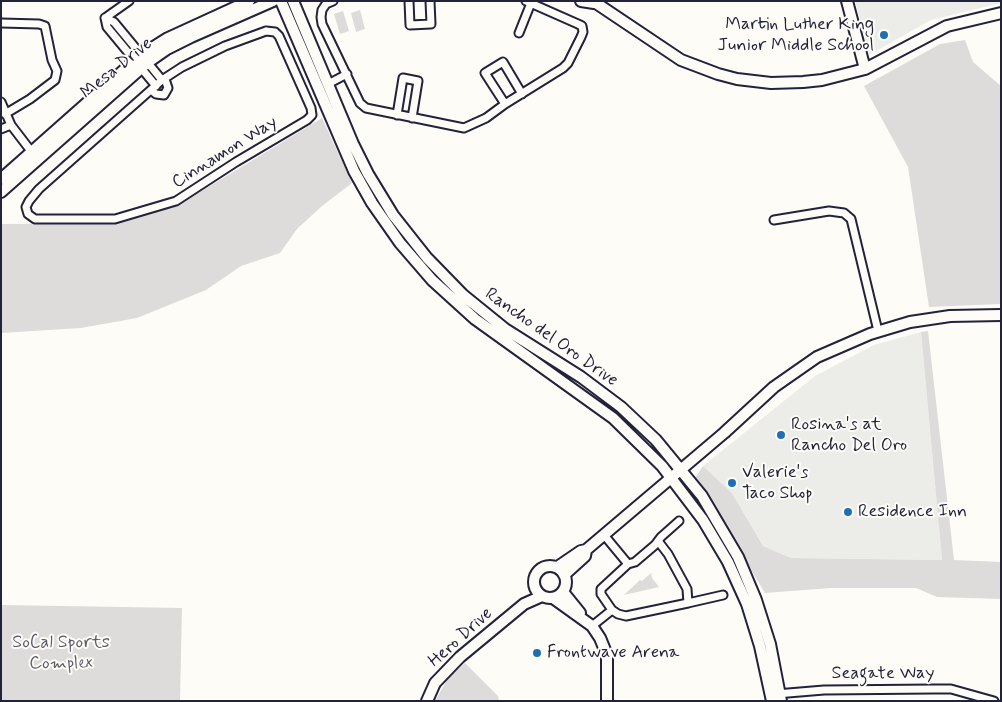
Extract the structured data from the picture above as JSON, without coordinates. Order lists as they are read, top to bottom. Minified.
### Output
{"streets":{"main road":["Mesa Drive","Rancho del Oro Drive","Hero Drive"],"street":["Cinnamon Way","Seagate Way"]},"crossings":[["Rancho del Oro Drive","Seagate Way"]],"parks":["SoCal Sports Complex"],"places":["Martin Luther King Junior Middle School","Rosina's at Rancho Del Oro","Valerie's Taco Shop","Residence Inn","Frontwave Arena"]}
